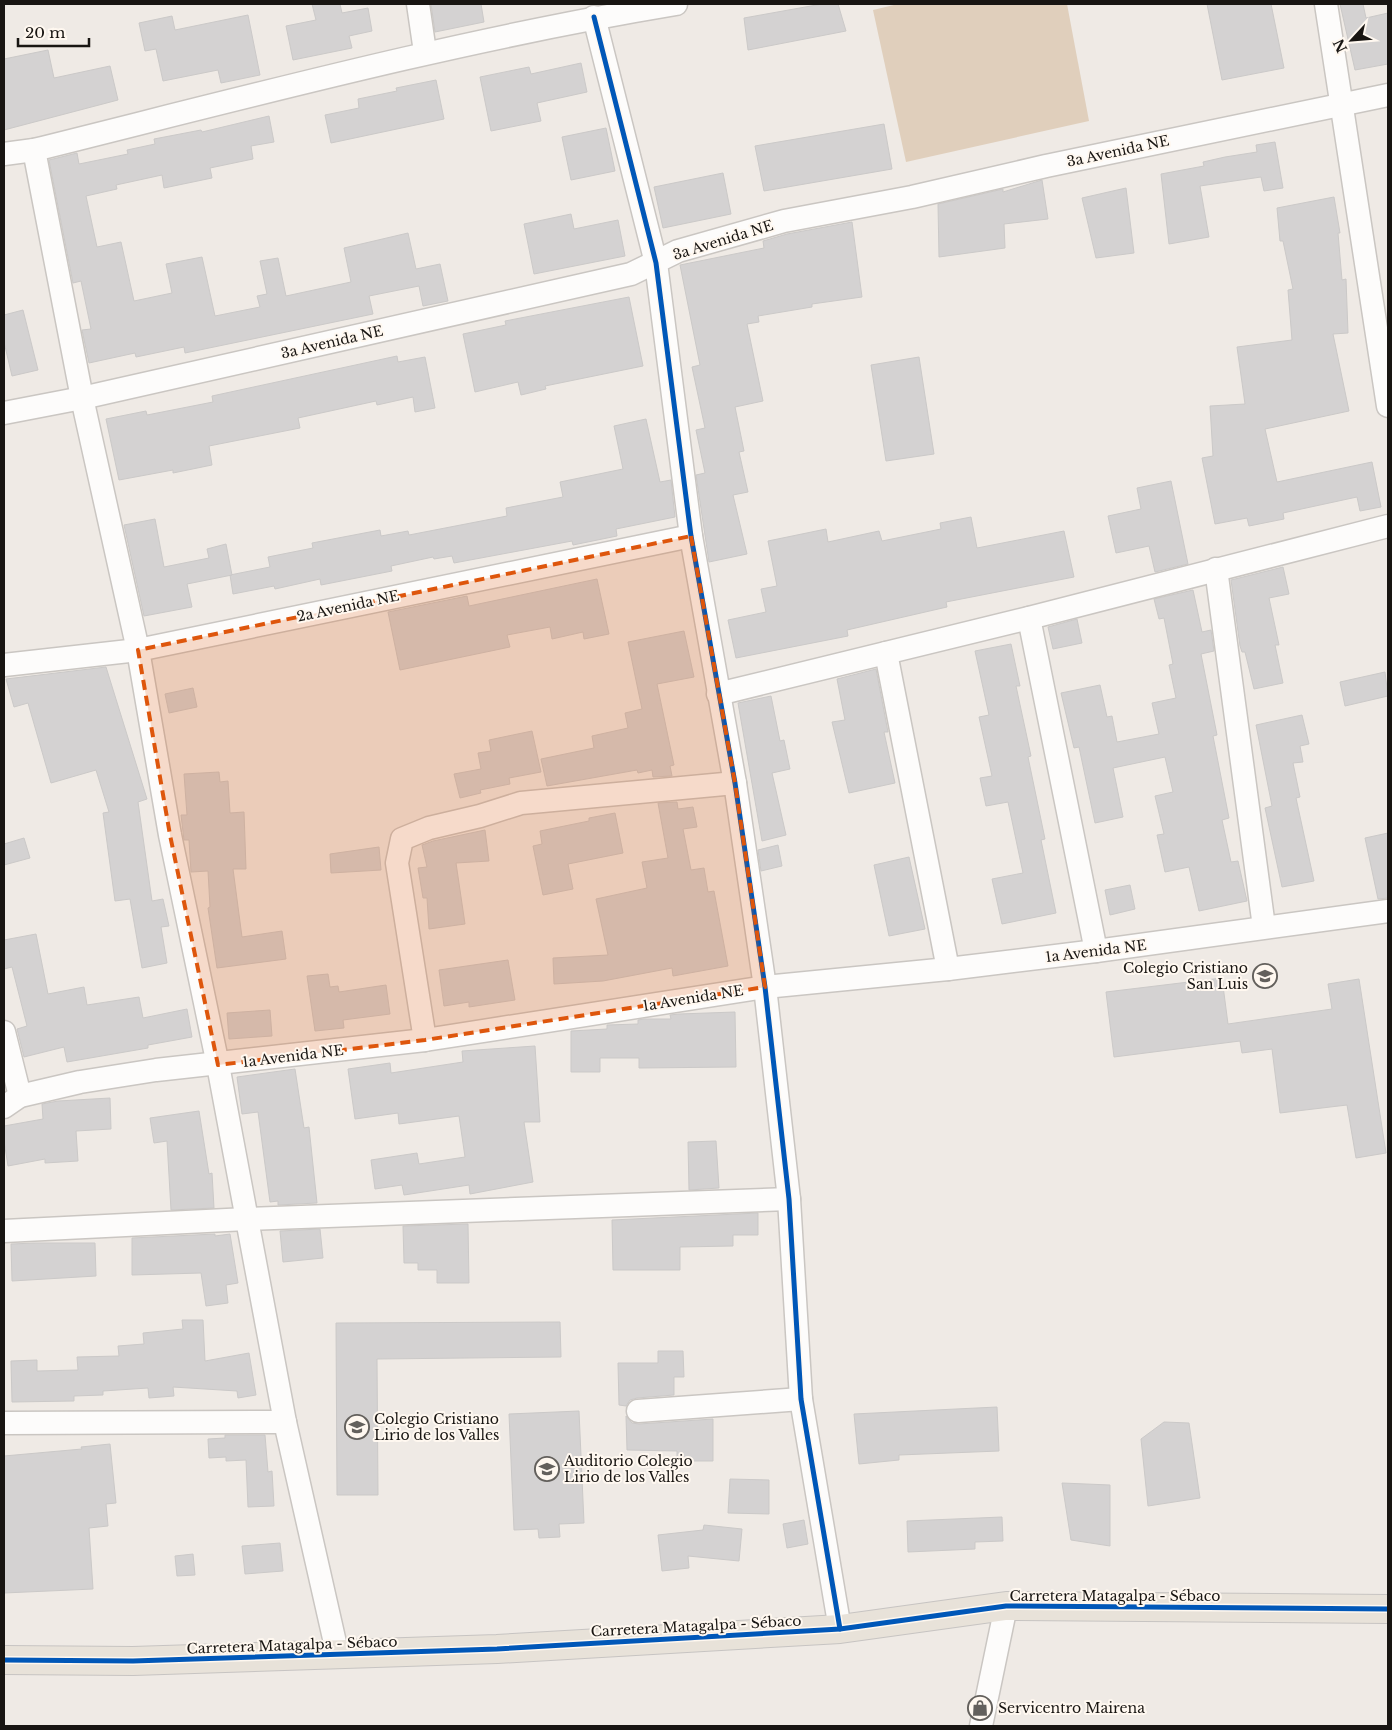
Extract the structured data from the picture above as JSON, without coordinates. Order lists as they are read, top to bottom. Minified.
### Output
{"streets":{"main road":["Carretera Matagalpa - Sébaco"],"street":["3a Avenida NE","2a Avenida NE","1a Avenida NE"]},"places":{"school or university":["Colegio Cristiano San Luis","Colegio Cristiano Lirio de los Valles","Auditorio Colegio Lirio de los Valles"],"shop":["Servicentro Mairena"]},"scale_bar":"20 m","north":"bottom left"}
